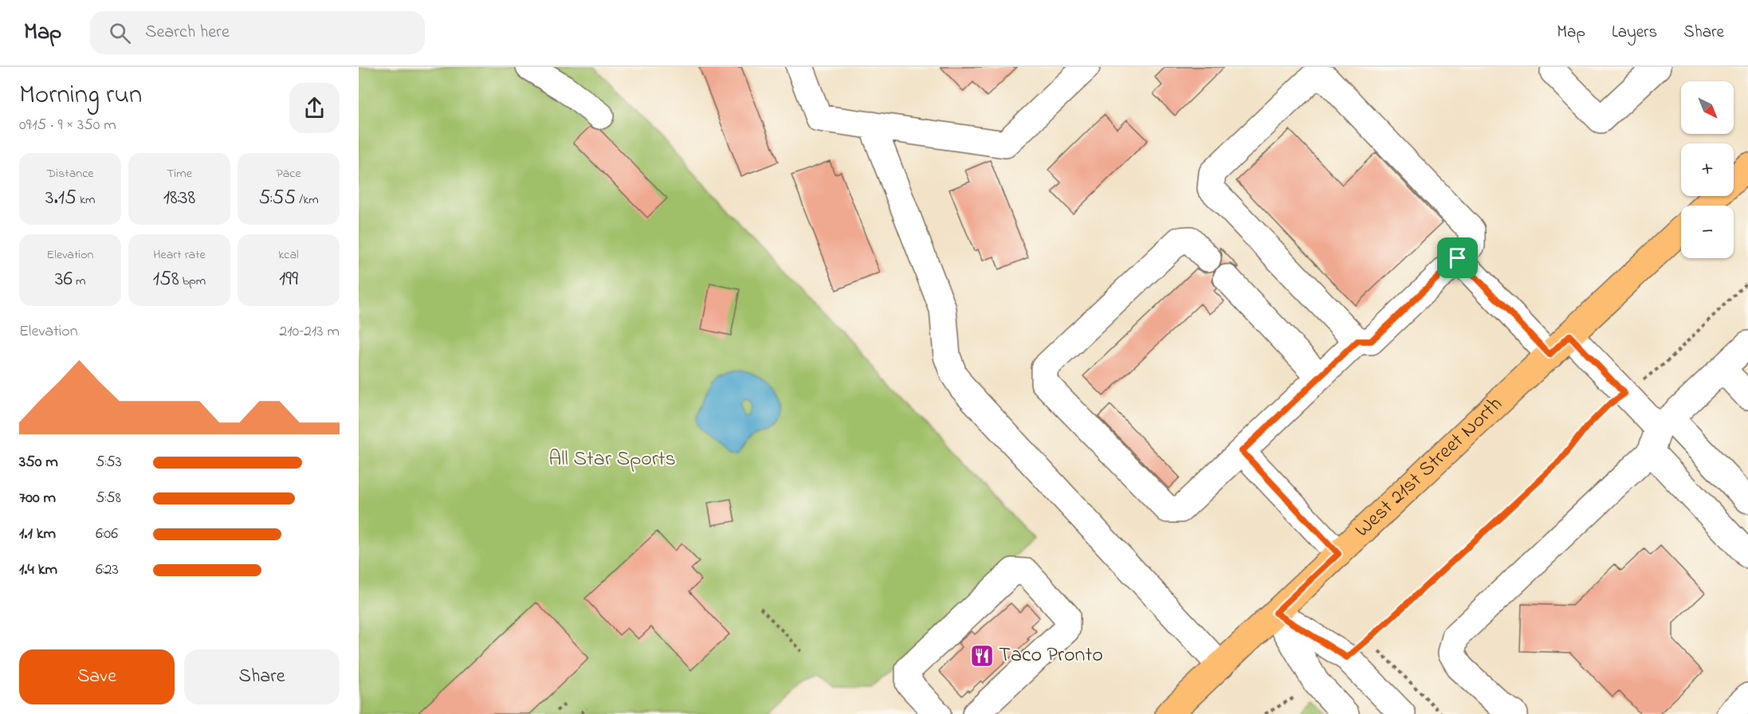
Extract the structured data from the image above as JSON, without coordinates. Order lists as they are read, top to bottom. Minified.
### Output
{"streets":{"main road":["West 21st Street North"]},"parks":["All Star Sports"],"places":{"restaurant":["Taco Pronto"]},"north":"bottom right","page":{"header":"Map","search":"Search here","nav":["Map","Layers","Share"],"heading":["Morning run","09:15 · 9 × 350 m"],"map_buttons":["+","−"],"stats":[["Distance","3.15 km"],["Time","18:38"],["Pace","5:55 /km"],["Elevation","36 m"],["Heart rate","158 bpm"],["kcal","199"]],"chart":["Elevation","210–213 m"],"list":[{"name":"350 m","note":"5:53"},{"name":"700 m","note":"5:58"},{"name":"1.1 km","note":"6:06"},{"name":"1.4 km","note":"6:23"}],"buttons":["Save","Share"]}}
